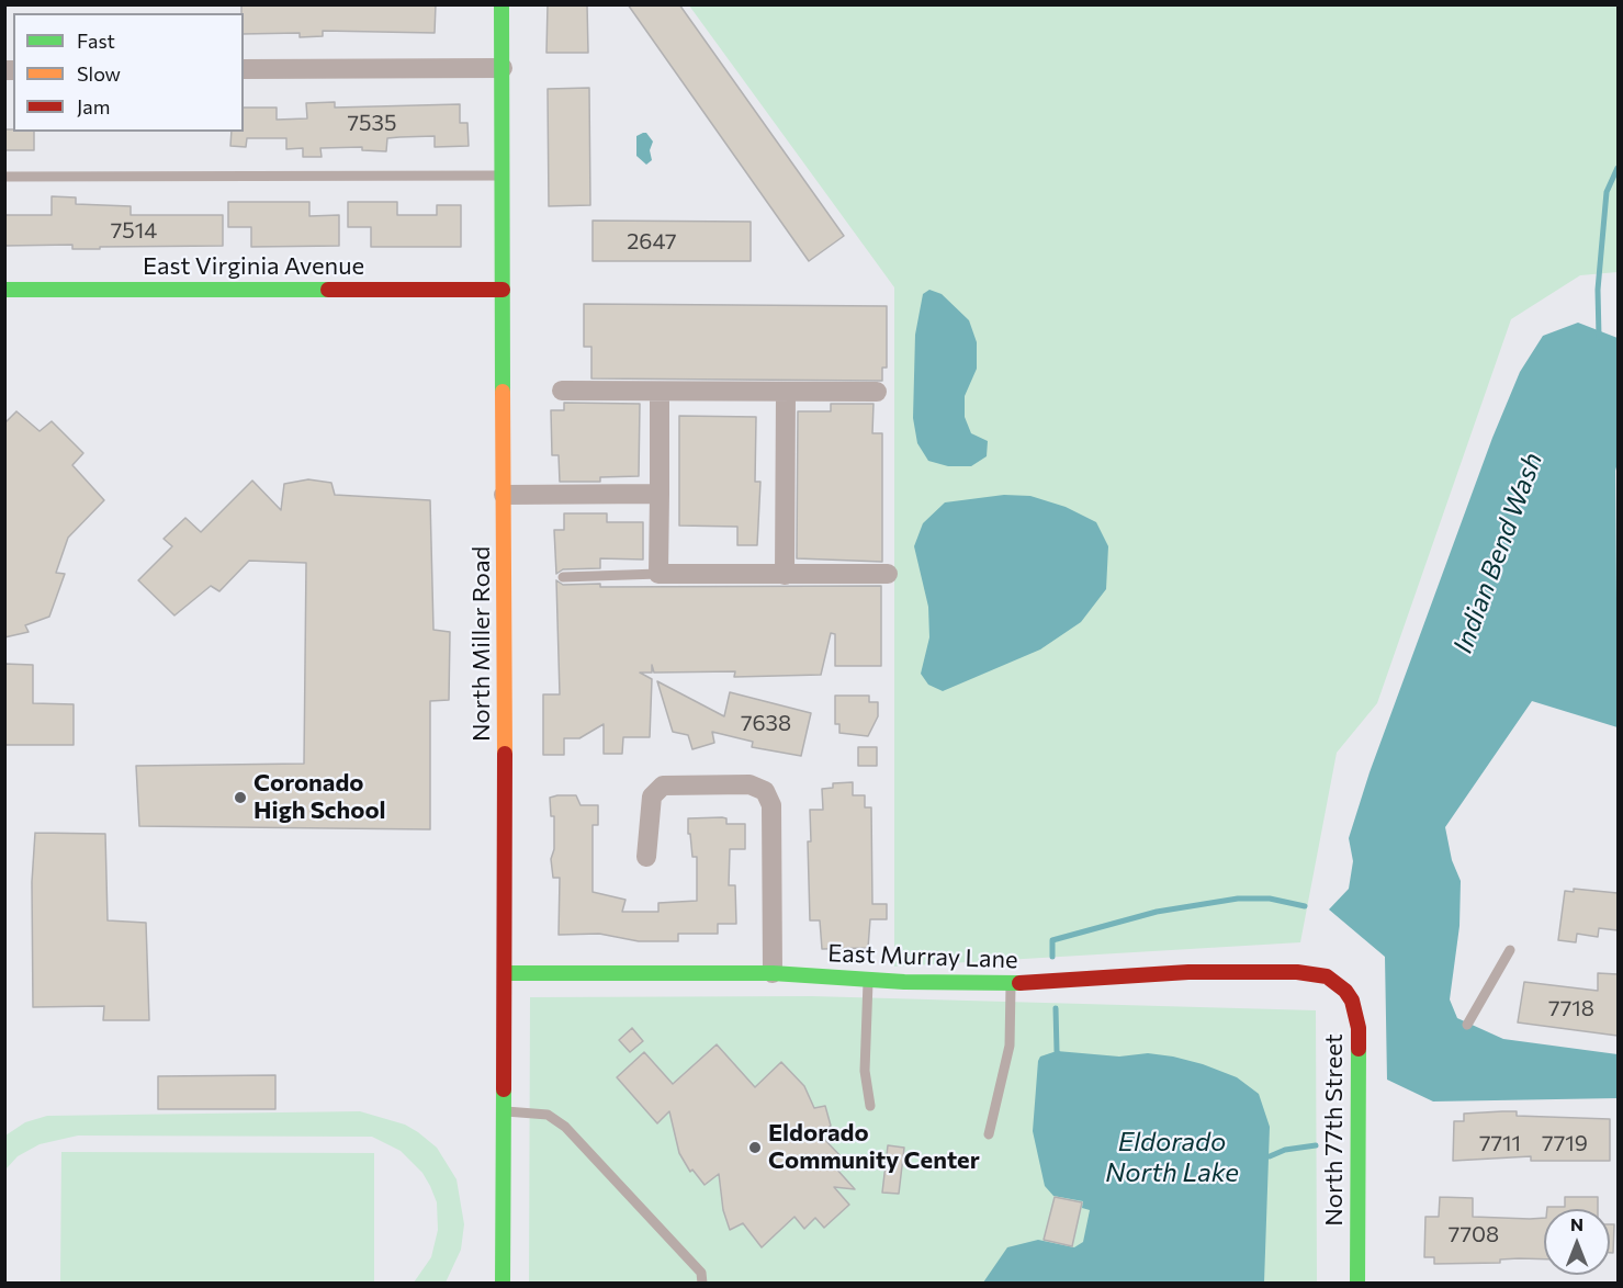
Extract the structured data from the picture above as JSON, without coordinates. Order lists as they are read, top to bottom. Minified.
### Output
{"streets":{"street":["East Virginia Avenue","North Miller Road","East Murray Lane","North 77th Street"]},"crossings":[["East Virginia Avenue","North Miller Road"],["North Miller Road","East Murray Lane"],["East Murray Lane","North 77th Street"]],"water":["Indian Bend Wash","Eldorado North Lake"],"places":["Coronado High School","Eldorado Community Center"],"house_numbers":["7535","7514","2647","7638","7718","7711","7719","7708"],"legend":["Fast","Slow","Jam"],"north":"top"}
